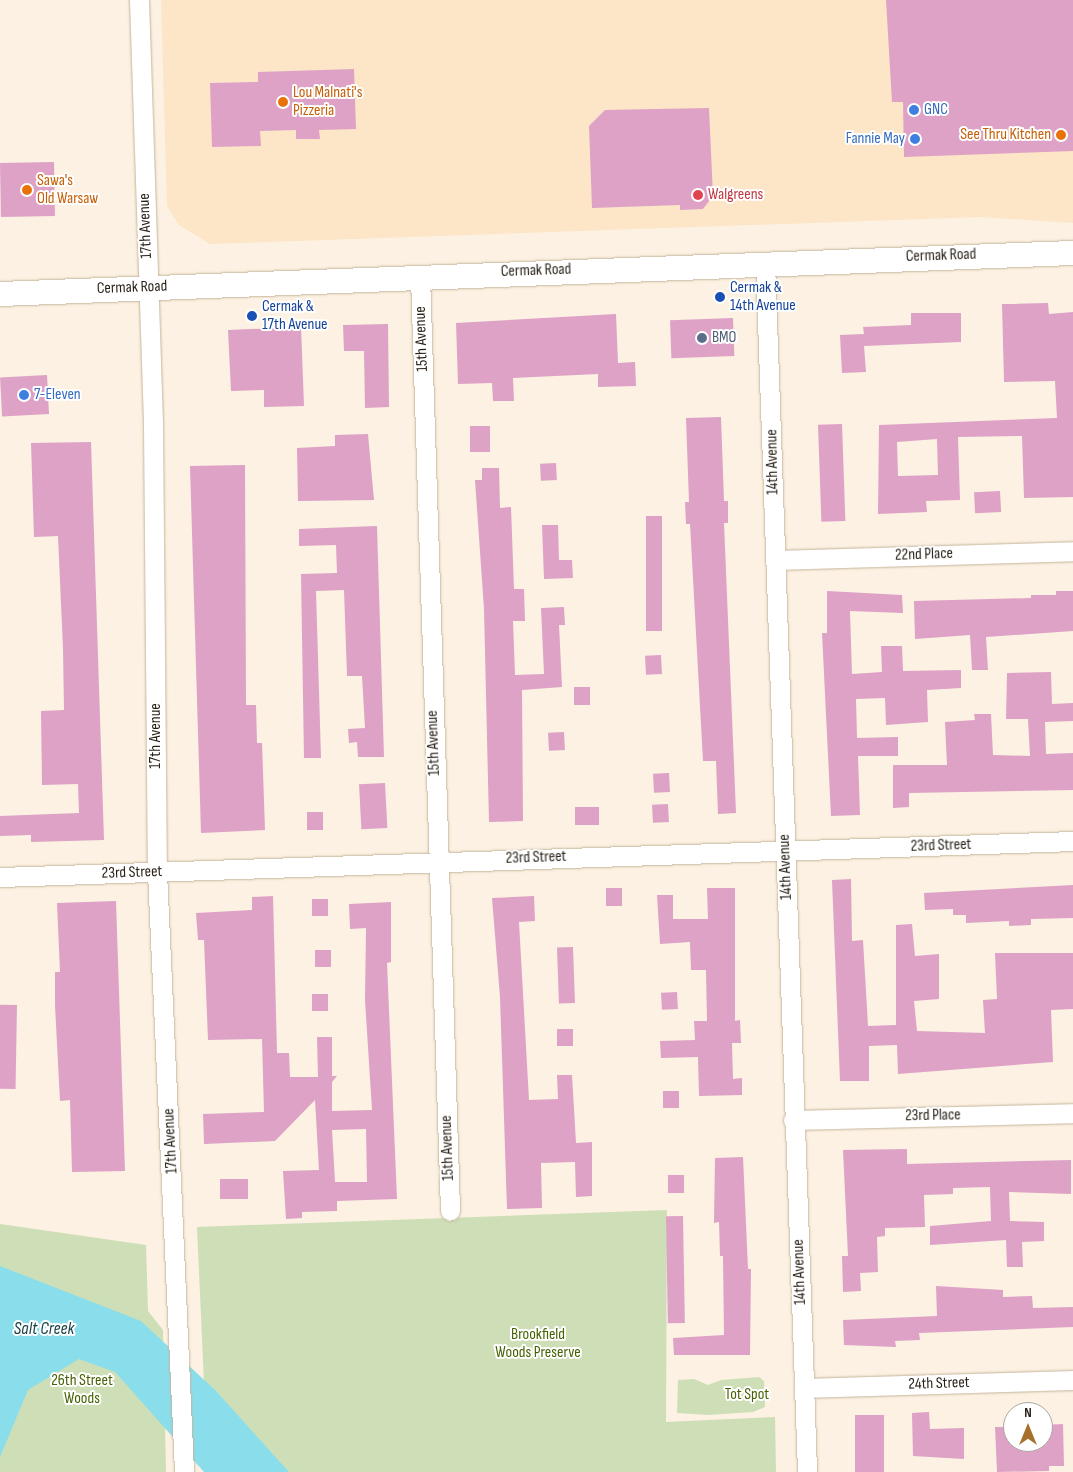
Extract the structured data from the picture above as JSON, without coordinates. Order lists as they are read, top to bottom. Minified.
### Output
{"streets":{"main road":["Cermak Road"],"street":["17th Avenue","15th Avenue","14th Avenue","22nd Place","23rd Street","23rd Place","24th Street"]},"crossings":[["17th Avenue","Cermak Road"],["17th Avenue","23rd Street"],["Cermak Road","15th Avenue"],["Cermak Road","14th Avenue"],["15th Avenue","23rd Street"],["14th Avenue","22nd Place"],["14th Avenue","23rd Street"],["14th Avenue","23rd Place"],["14th Avenue","24th Street"]],"water":["Salt Creek"],"parks":["Brookfield Woods Preserve","26th Street Woods","Tot Spot"],"places":["Lou Malnati's Pizzeria","GNC","See Thru Kitchen","Fannie May","Sawa's Old Warsaw","Walgreens","Cermak & 14th Avenue","Cermak & 17th Avenue","BMO","7-Eleven"],"north":"top"}
